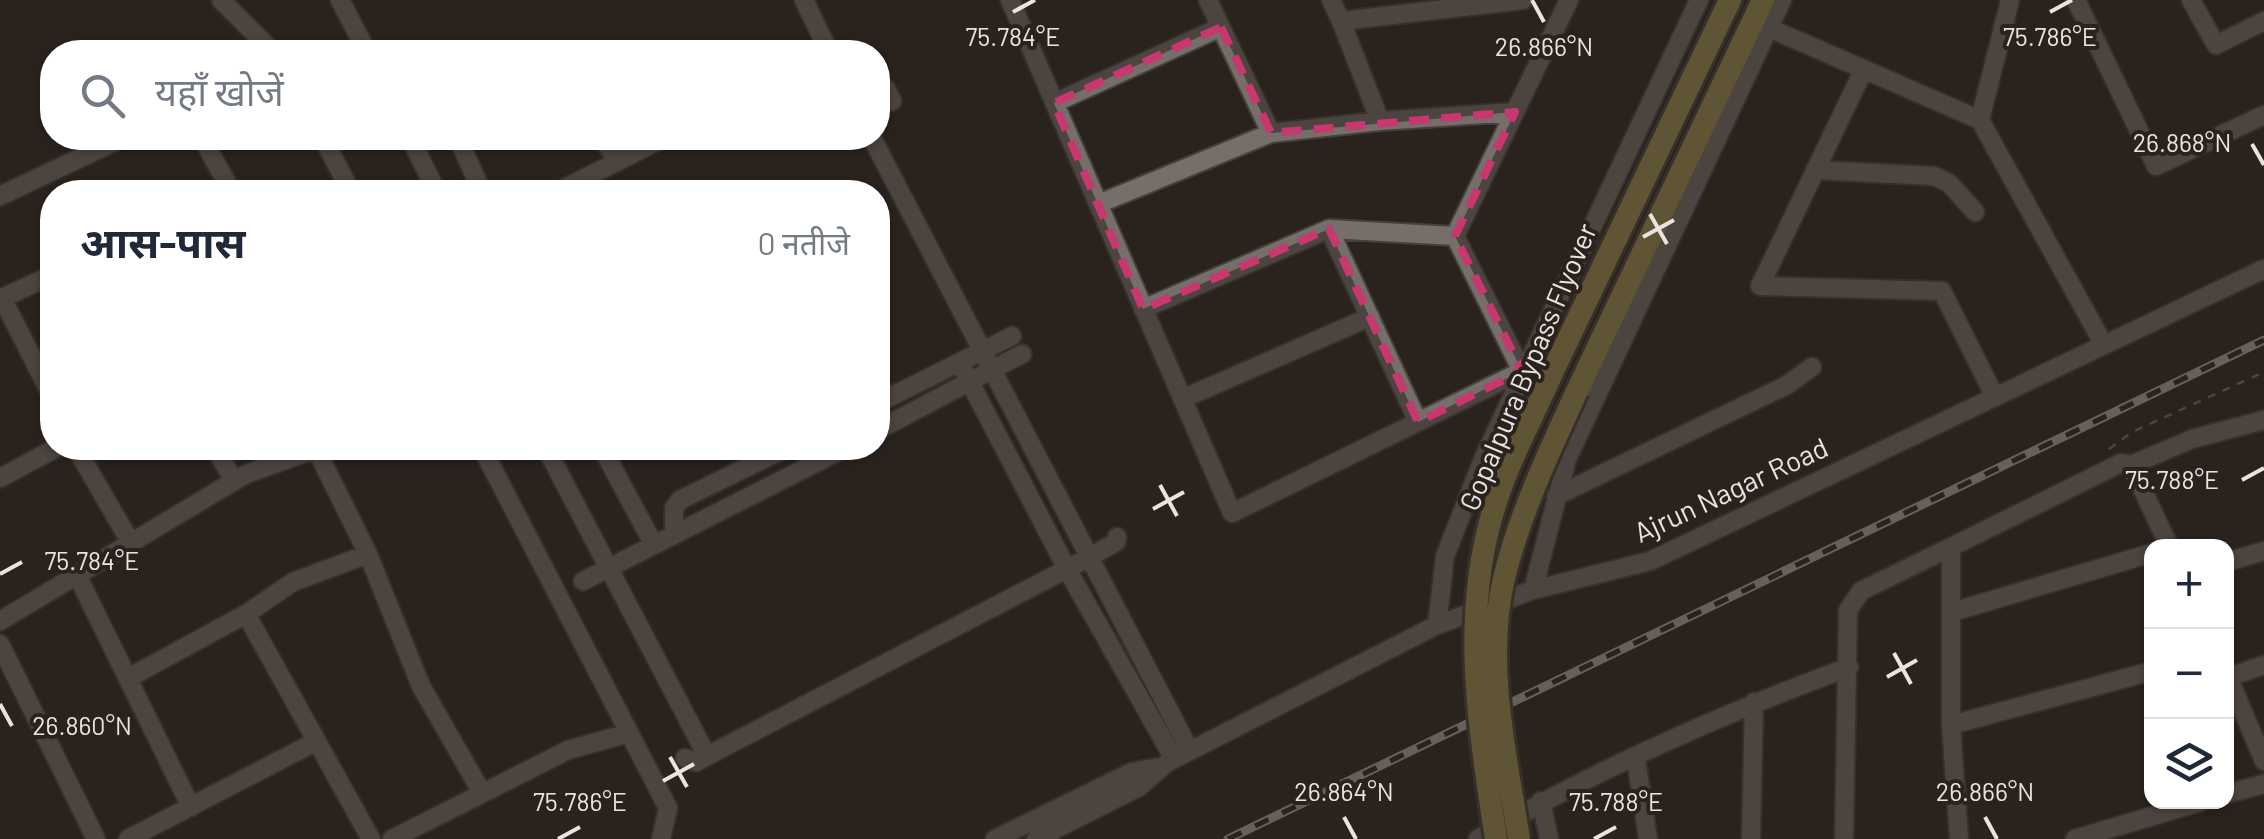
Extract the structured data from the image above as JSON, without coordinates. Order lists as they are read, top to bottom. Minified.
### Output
{"streets":{"main road":["Gopalpura Bypass Flyover"],"street":["Ajrun Nagar Road"]},"page":{"search":"यहाँ खोजें","heading":["आस-पास","0 नतीजे"],"map_buttons":["+","−"]},"coordinates":["75.784°E","75.786°E","26.866°N","26.868°N","75.788°E","26.860°N","26.864°N"]}
